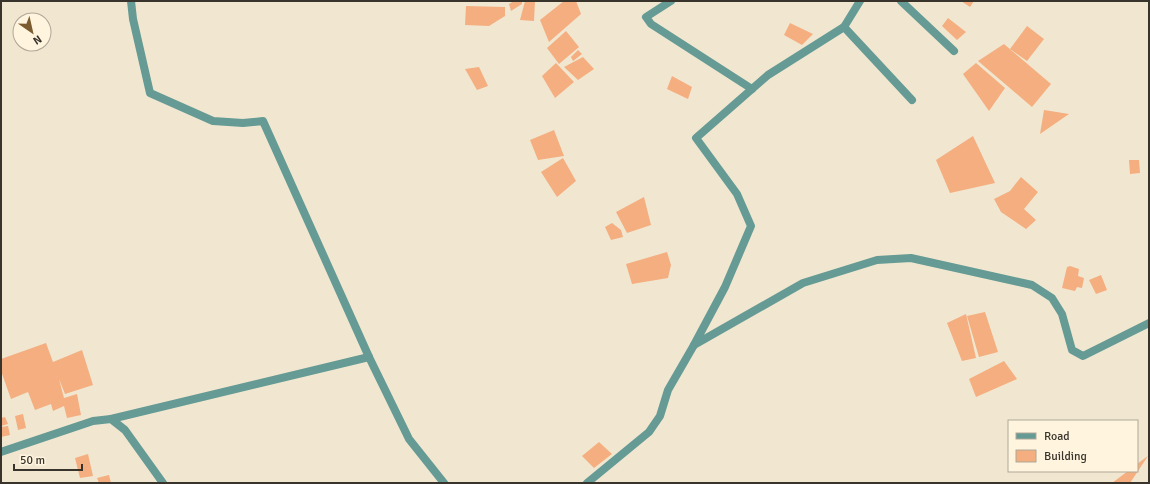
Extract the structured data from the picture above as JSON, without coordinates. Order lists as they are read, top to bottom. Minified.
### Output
{"legend":["Road","Building"],"scale_bar":"50 m","north":"bottom right"}
